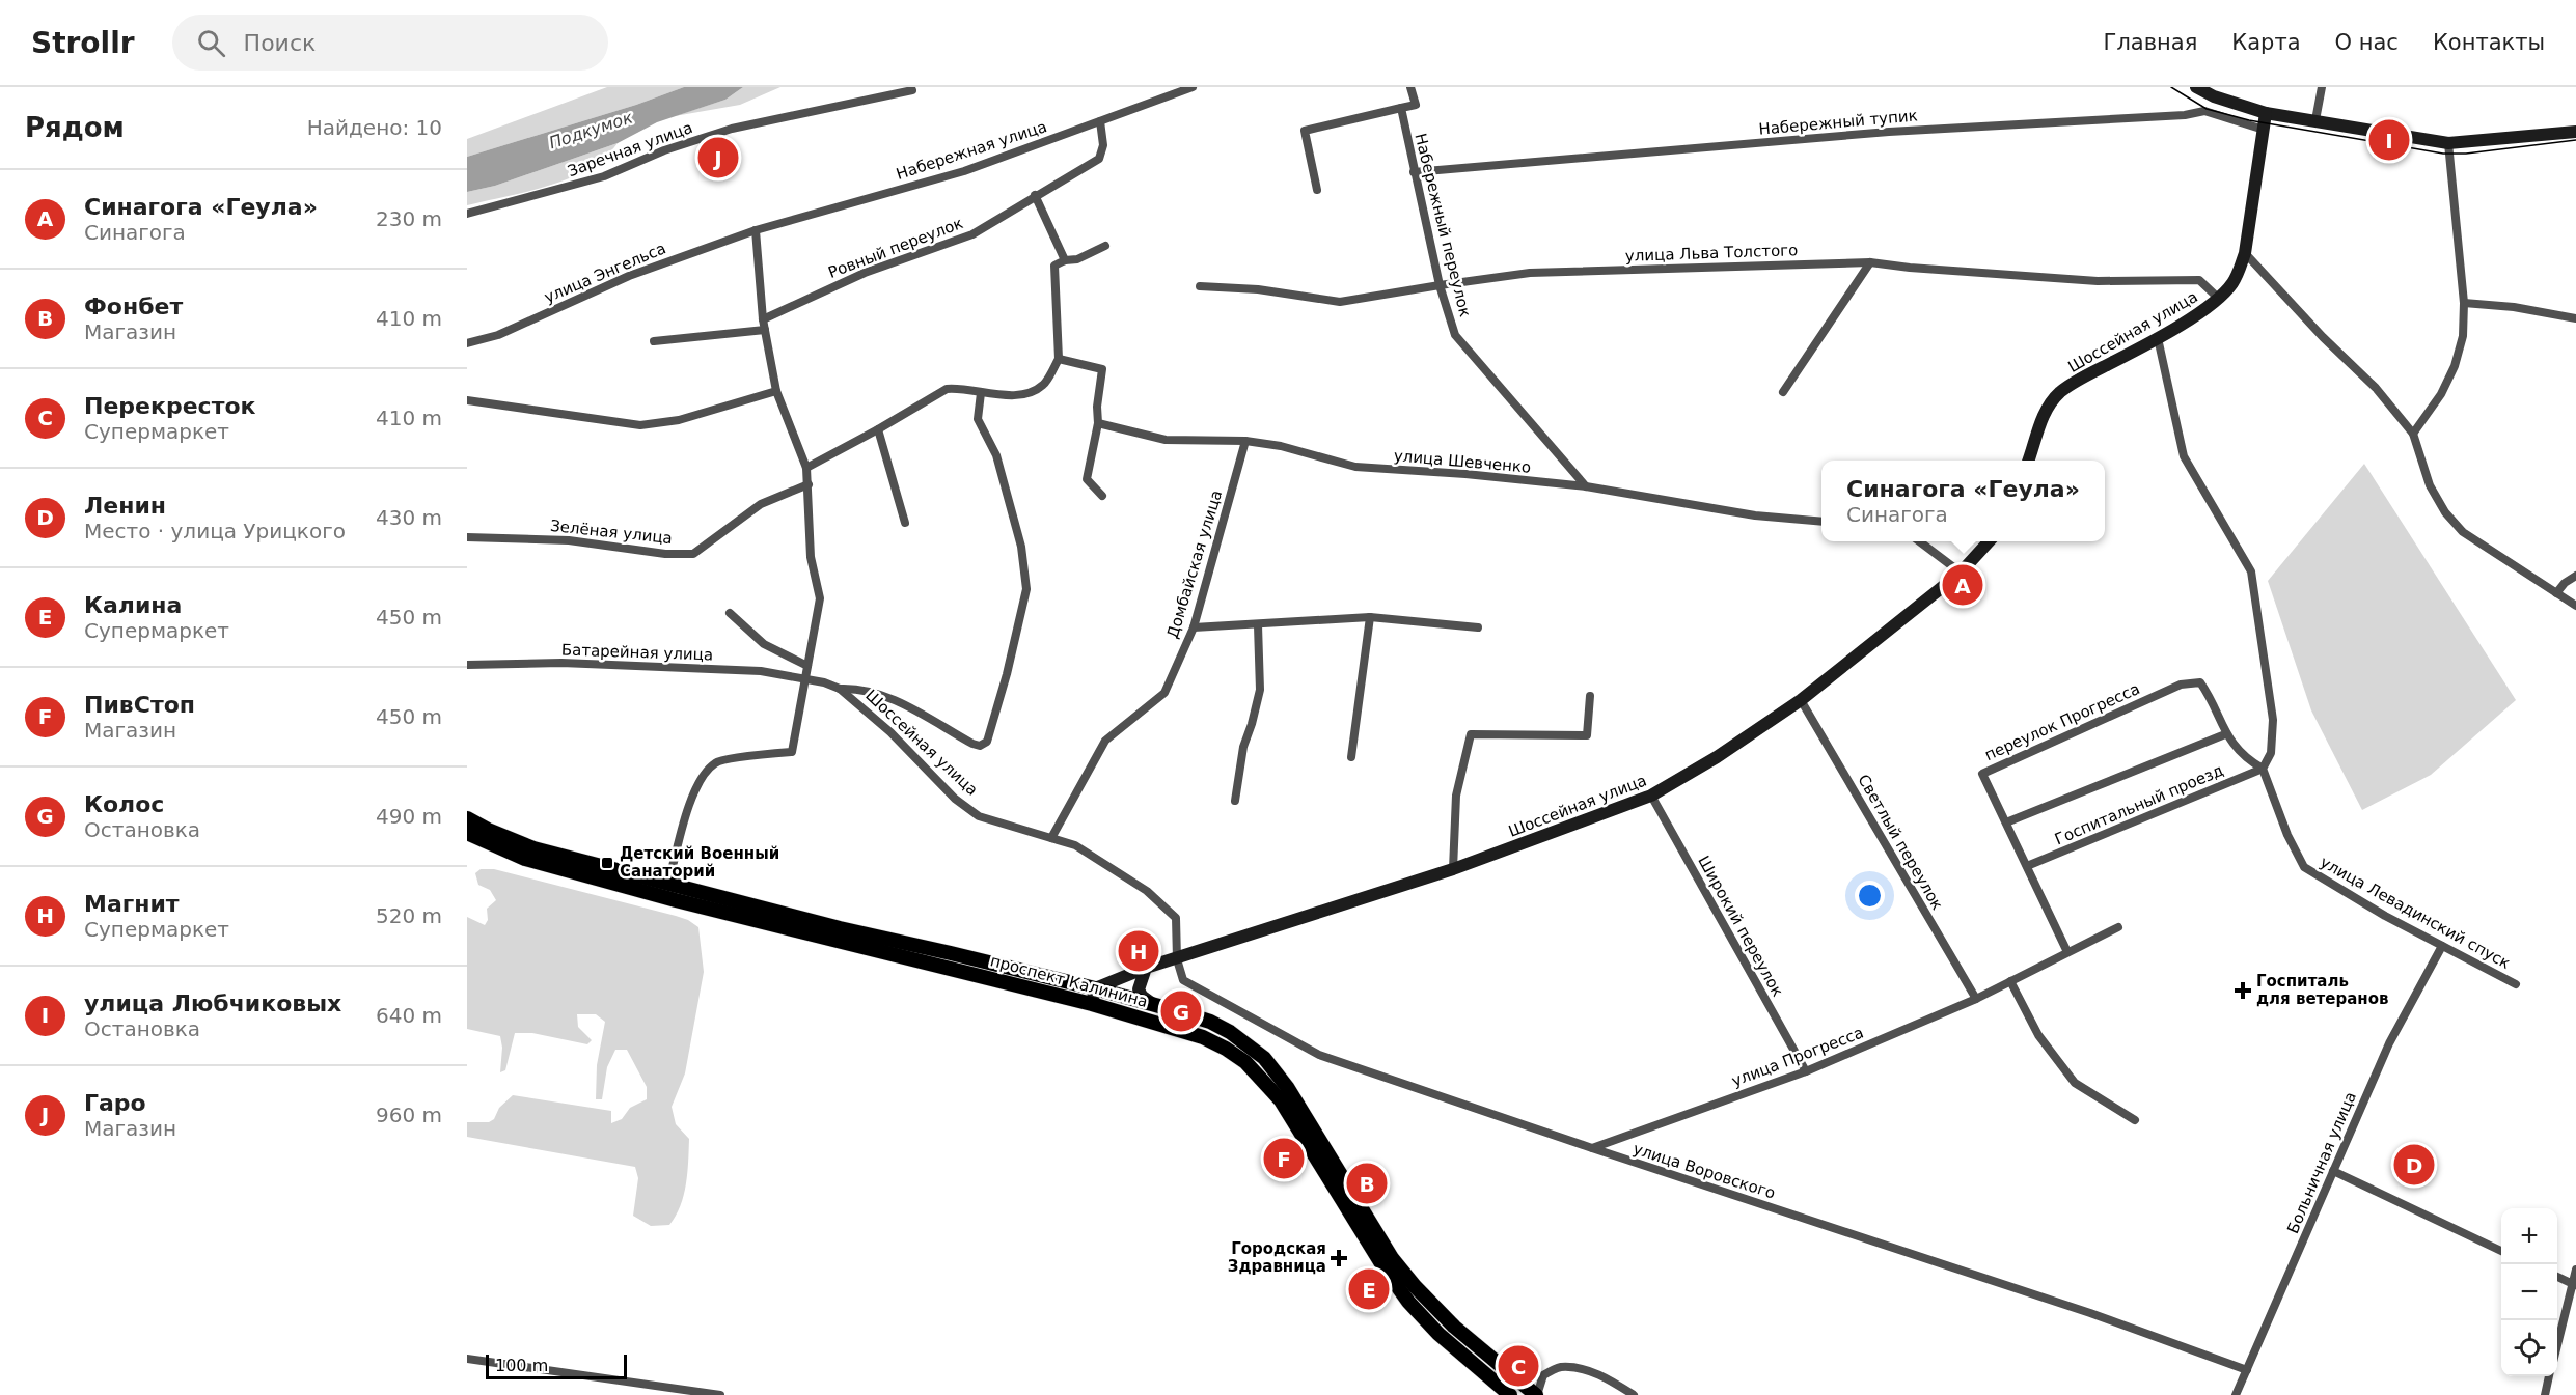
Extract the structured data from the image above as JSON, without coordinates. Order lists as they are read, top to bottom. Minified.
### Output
{"streets":{"main road":["Шоссейная улица","проспект Калинина"],"street":["Набережный тупик","Заречная улица","Набережная улица","Набережный переулок","Ровный переулок","улица Льва Толстого","улица Энгельса","улица Шевченко","Зелёная улица","Домбайская улица","Батарейная улица","переулок Прогресса","Госпитальный проезд","Светлый переулок","улица Левадинский спуск","Широкий переулок","улица Прогресса","Больничная улица","улица Воровского"]},"crossings":[["Набережный тупик","Набережный переулок"],["Набережный тупик","Шоссейная улица"],["Набережная улица","Ровный переулок"],["Набережная улица","улица Энгельса"],["Набережный переулок","улица Льва Толстого"],["Набережный переулок","улица Шевченко"],["улица Льва Толстого","Шоссейная улица"],["Шоссейная улица","Домбайская улица"],["Шоссейная улица","Батарейная улица"],["Шоссейная улица","Светлый переулок"],["Шоссейная улица","Широкий переулок"],["Шоссейная улица","проспект Калинина"],["Шоссейная улица","улица Воровского"],["улица Шевченко","Домбайская улица"],["переулок Прогресса","Госпитальный проезд"],["переулок Прогресса","улица Прогресса"],["Госпитальный проезд","улица Левадинский спуск"],["Светлый переулок","улица Прогресса"],["улица Левадинский спуск","Больничная улица"],["Широкий переулок","улица Прогресса"],["улица Прогресса","улица Воровского"],["Больничная улица","улица Воровского"]],"water":["Подкумок"],"places":{"transit":["Детский Военный Санаторий"],"health":["Госпиталь для ветеранов","Городская Здравница"]},"scale_bar":"100 m","page":{"header":"Strollr","search":"Поиск","nav":["Главная","Карта","О нас","Контакты"],"heading":["Рядом","Найдено: 10"],"pins":["I","J","A","H","G","F","D","B","E","C"],"list":[{"mark":"A","name":"Синагога «Геула»","note":"Синагога","value":"230 m"},{"mark":"B","name":"Фонбет","note":"Магазин","value":"410 m"},{"mark":"C","name":"Перекресток","note":"Супермаркет","value":"410 m"},{"mark":"D","name":"Ленин","note":"Место · улица Урицкого","value":"430 m"},{"mark":"E","name":"Калина","note":"Супермаркет","value":"450 m"},{"mark":"F","name":"ПивСтоп","note":"Магазин","value":"450 m"},{"mark":"G","name":"Колос","note":"Остановка","value":"490 m"},{"mark":"H","name":"Магнит","note":"Супермаркет","value":"520 m"},{"mark":"I","name":"улица Любчиковых","note":"Остановка","value":"640 m"},{"mark":"J","name":"Гаро","note":"Магазин","value":"960 m"}],"popup":["Синагога «Геула»","Синагога"],"map_buttons":["+","−"],"scale":"100 m"}}
